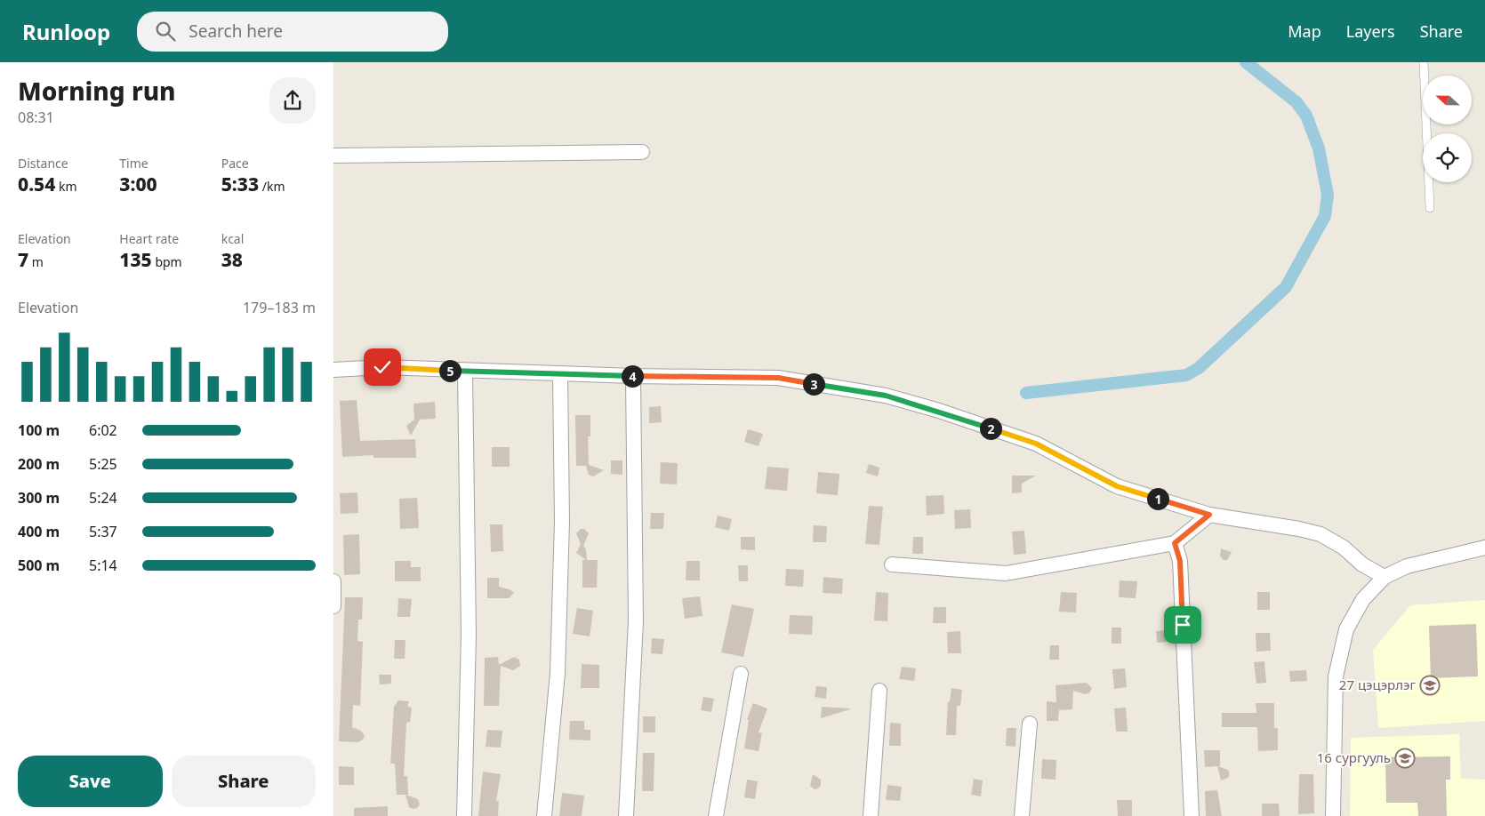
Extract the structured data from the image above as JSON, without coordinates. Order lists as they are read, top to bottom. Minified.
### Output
{"places":{"school or university":["27 цэцэрлэг","16 сургууль"]},"north":"left","page":{"header":"Runloop","search":"Search here","nav":["Map","Layers","Share"],"heading":["Morning run","08:31"],"stats":[["Distance","0.54 km"],["Time","3:00"],["Pace","5:33 /km"],["Elevation","7 m"],["Heart rate","135 bpm"],["kcal","38"]],"chart":["Elevation","179–183 m"],"pins":["5","4","3","2","1"],"list":[{"name":"100 m","note":"6:02"},{"name":"200 m","note":"5:25"},{"name":"300 m","note":"5:24"},{"name":"400 m","note":"5:37"},{"name":"500 m","note":"5:14"}],"buttons":["Save","Share"]}}
